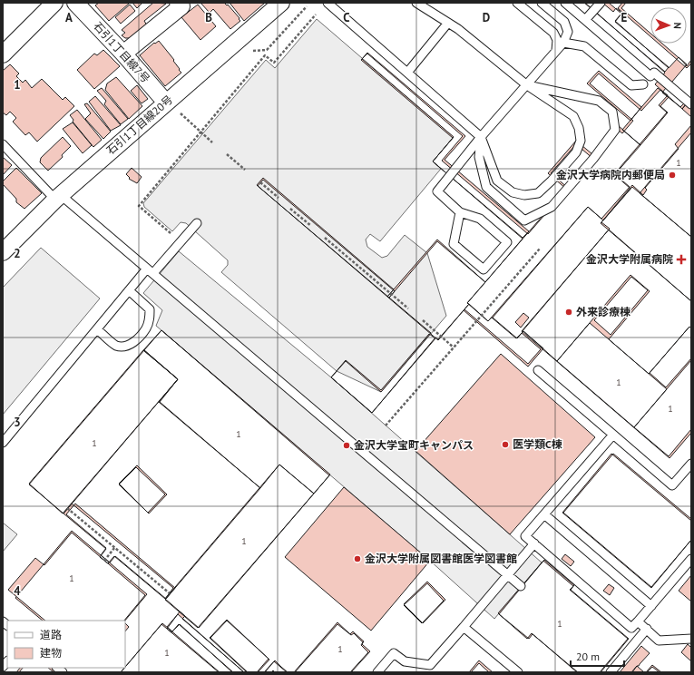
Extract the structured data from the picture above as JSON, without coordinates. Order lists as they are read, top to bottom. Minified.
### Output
{"streets":{"street":["石引1丁目線7号","石引1丁目線20号"]},"crossings":[["石引1丁目線7号","石引1丁目線20号"]],"places":{"other":["金沢大学病院内郵便局","外来診療棟","医学類C棟","金沢大学宝町キャンパス","金沢大学附属図書館医学図書館"],"health":["金沢大学附属病院"]},"house_numbers":["1","1","1","1","1","1","1","1","1","1"],"legend":["道路","建物"],"scale_bar":"20 m","north":"right","grid":{"columns":["A","B","C","D","E"],"rows":["1","2","3","4"]}}
